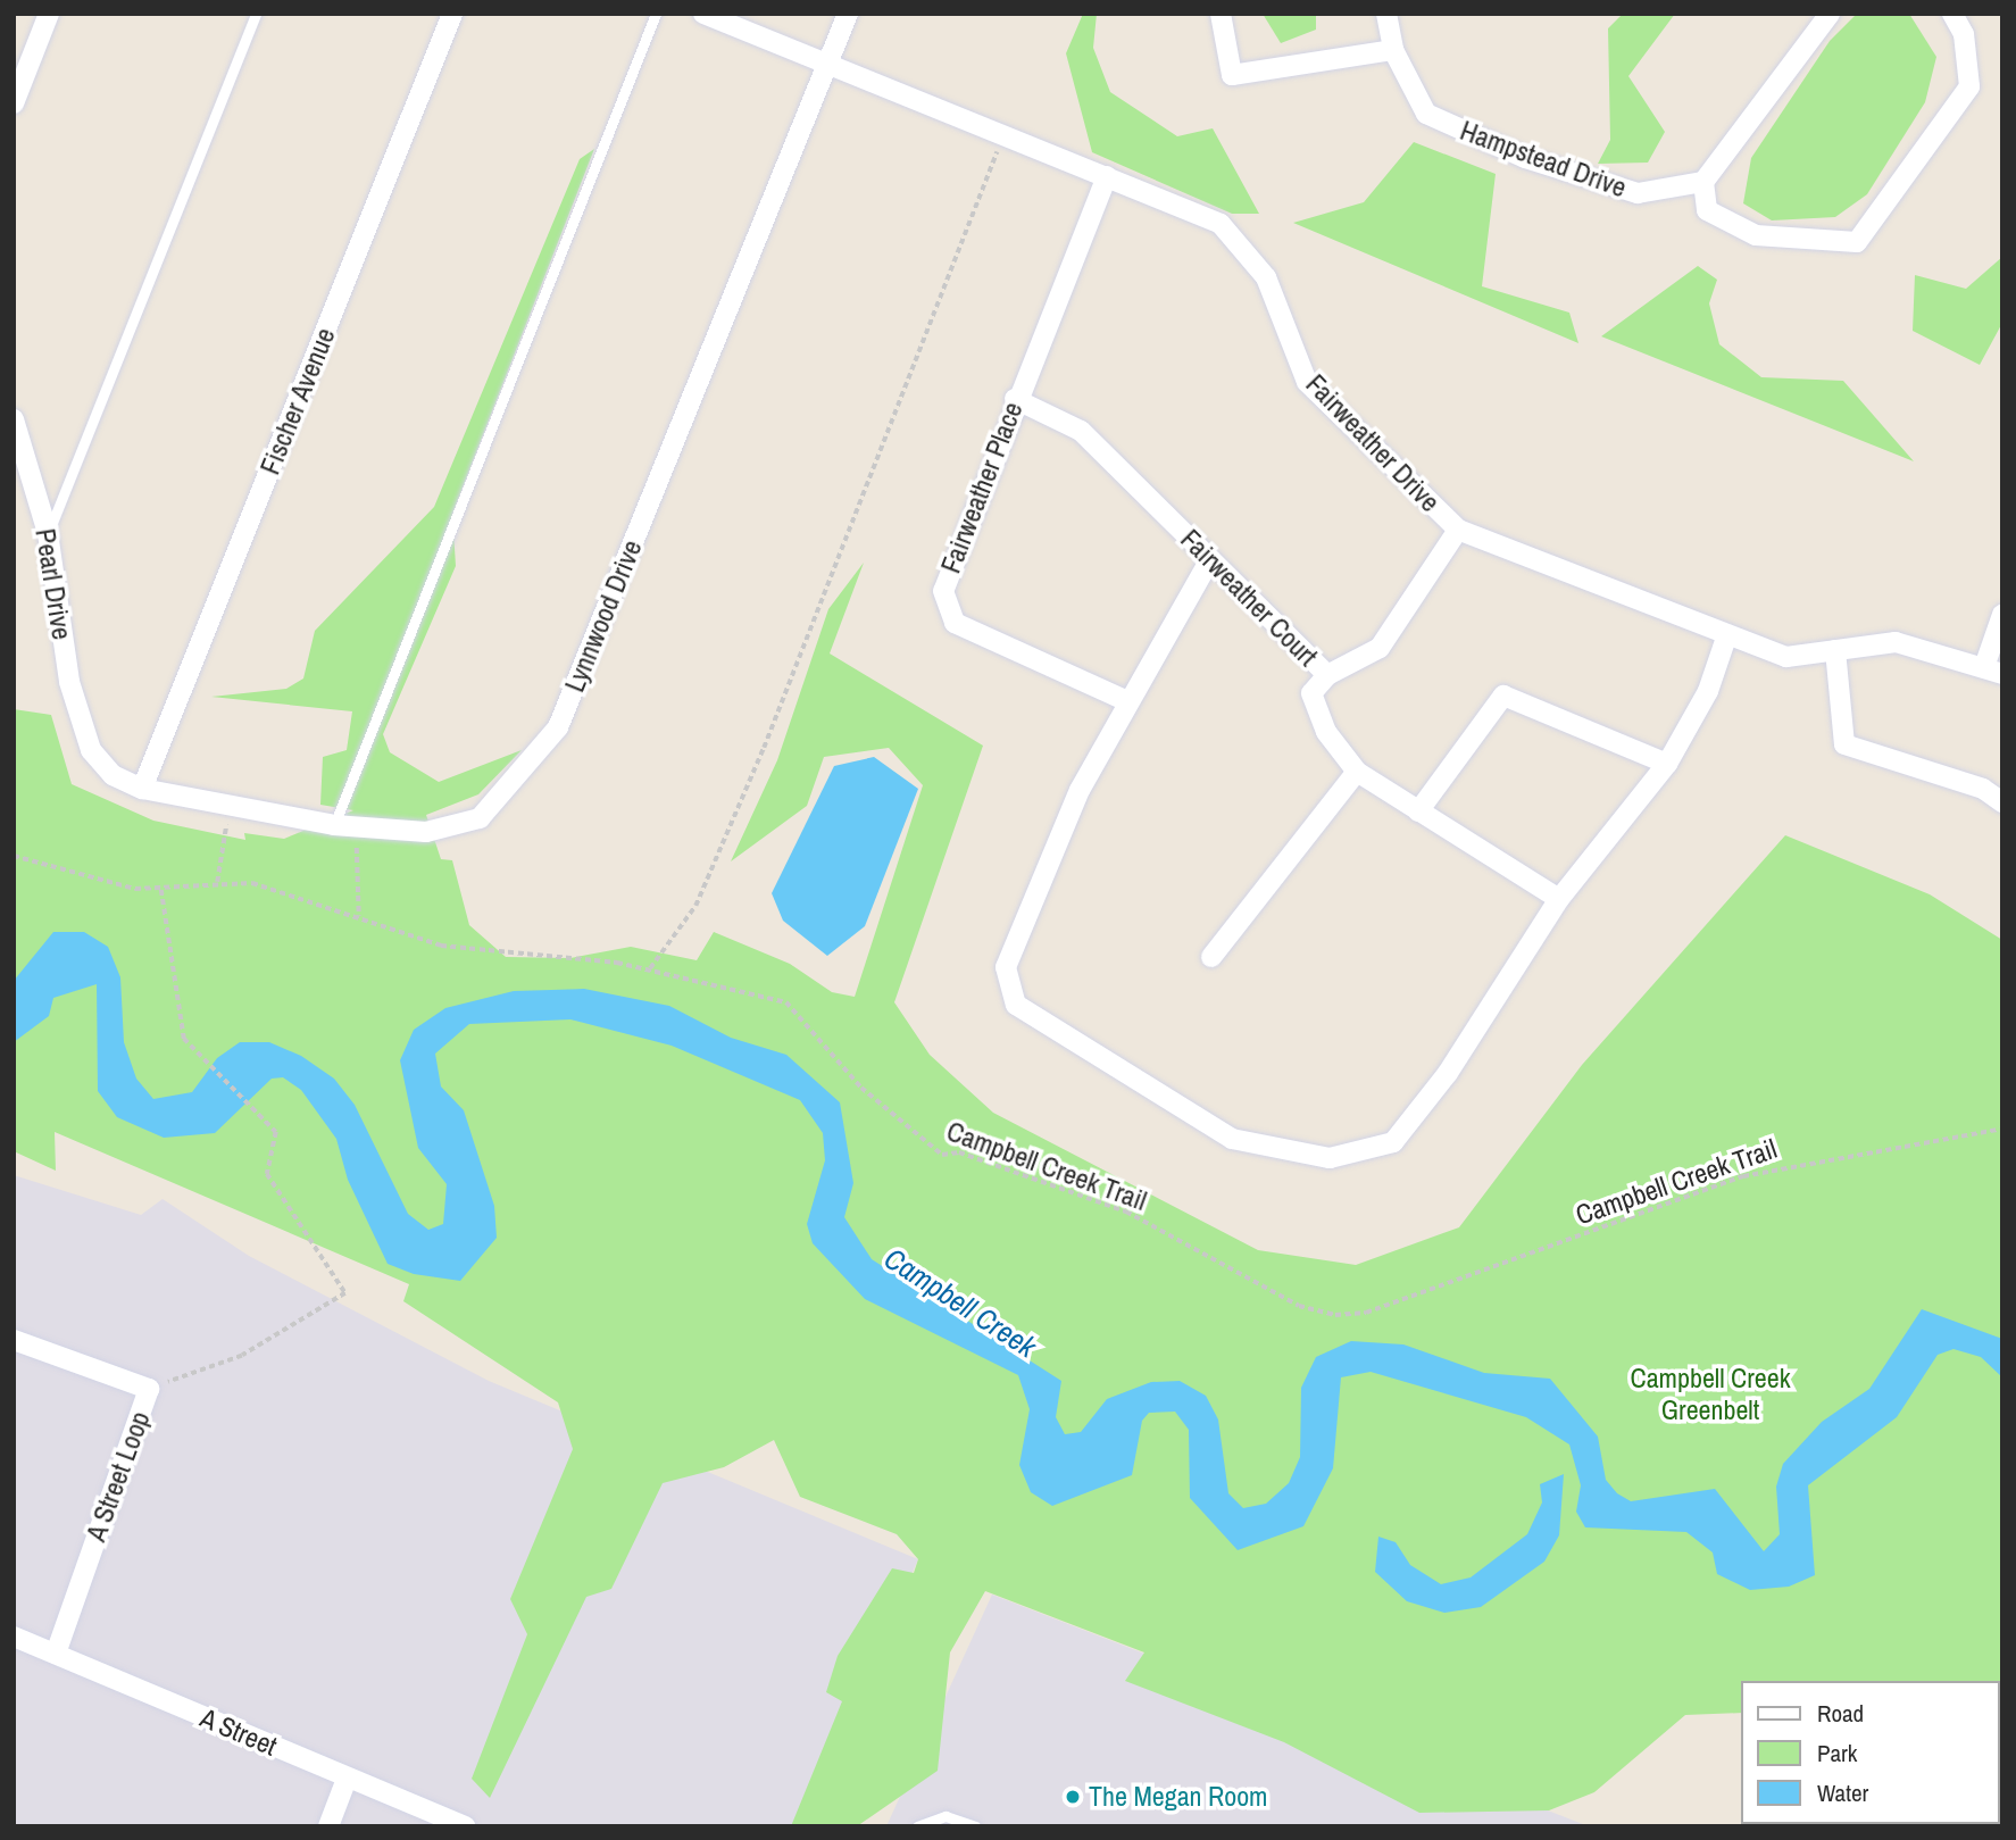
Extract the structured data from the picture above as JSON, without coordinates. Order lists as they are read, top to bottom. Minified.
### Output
{"streets":{"street":["Hampstead Drive","Fischer Avenue","Fairweather Drive","Fairweather Place","Pearl Drive","Fairweather Court","Lynnwood Drive","A Street Loop","A Street"],"path":["Campbell Creek Trail"]},"crossings":[["Fischer Avenue","Lynnwood Drive"],["Fairweather Drive","Fairweather Place"],["Fairweather Drive","Fairweather Court"],["Fairweather Drive","Lynnwood Drive"],["Fairweather Place","Fairweather Court"],["Pearl Drive","Lynnwood Drive"],["A Street Loop","A Street"]],"water":["Campbell Creek"],"parks":["Campbell Creek Greenbelt"],"places":["The Megan Room"],"legend":["Road","Park","Water"]}
